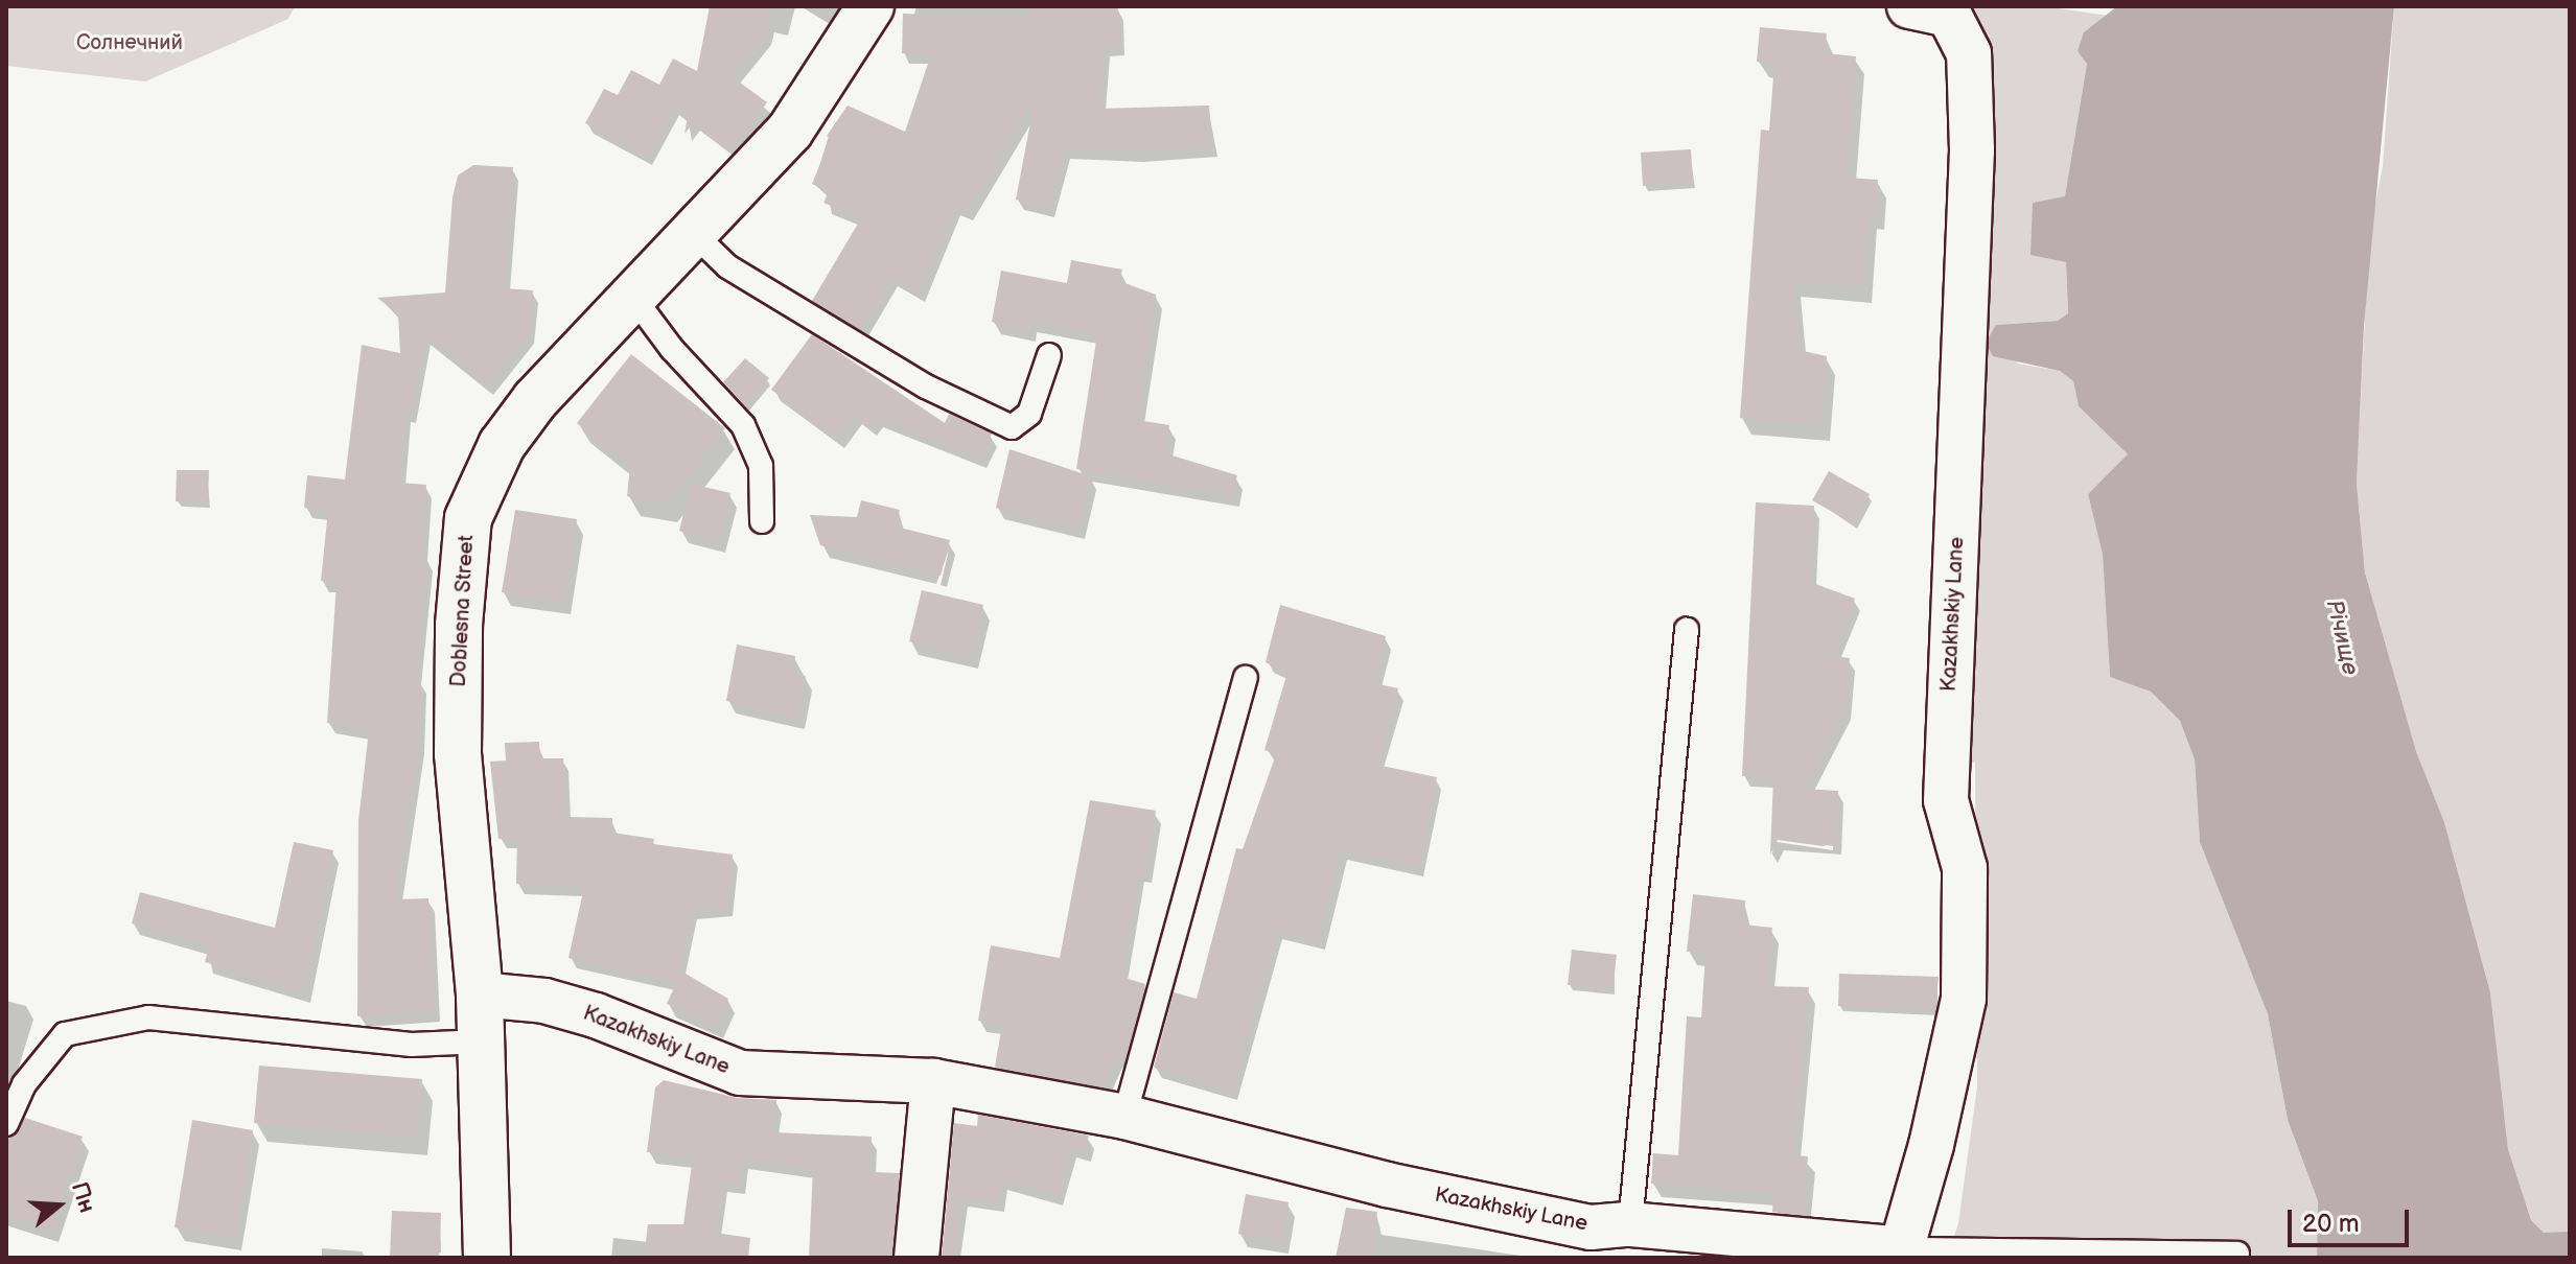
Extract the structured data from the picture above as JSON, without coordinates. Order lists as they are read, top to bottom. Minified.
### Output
{"streets":{"street":["Doblesna Street","Kazakhskiy Lane"]},"crossings":[["Doblesna Street","Kazakhskiy Lane"]],"water":["Річище"],"parks":["Солнечний"],"scale_bar":"20 m","north":"right"}
